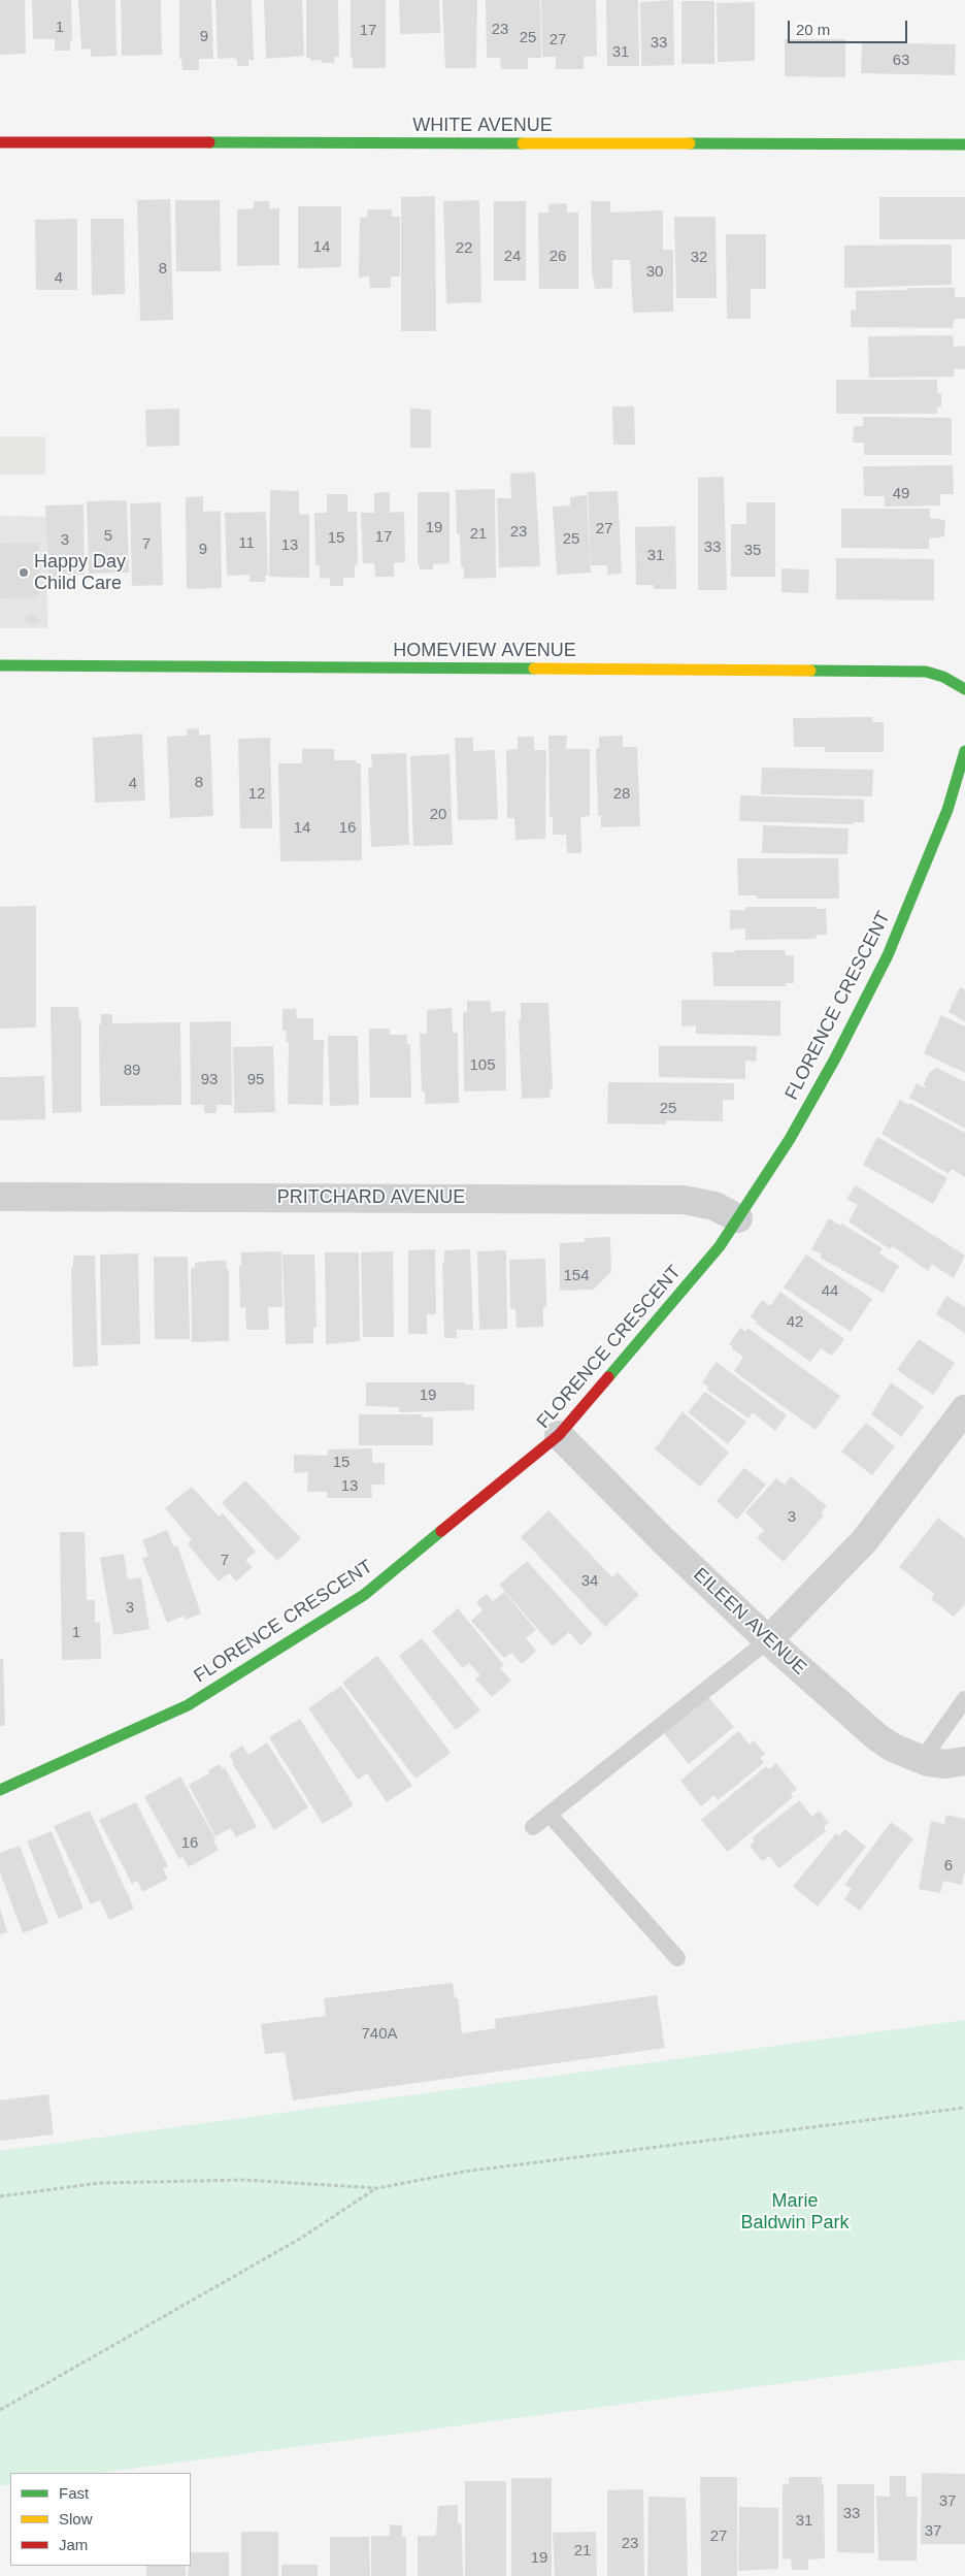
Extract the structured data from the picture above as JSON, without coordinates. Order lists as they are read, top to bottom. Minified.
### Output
{"streets":{"street":["WHITE AVENUE","HOMEVIEW AVENUE","FLORENCE CRESCENT","PRITCHARD AVENUE","EILEEN AVENUE"]},"crossings":[["FLORENCE CRESCENT","PRITCHARD AVENUE"],["FLORENCE CRESCENT","EILEEN AVENUE"]],"parks":["Marie Baldwin Park"],"places":["Happy Day Child Care"],"house_numbers":["1","23","17","9","25","27","33","31","63","14","22","24","26","32","8","30","4","49","19","27","23","21","5","17","15","25","3","11","7","13","33","9","35","31","8","4","12","28","20","14","16","105","89","93","95","25","154","44","42","19","15","13","3","7","34","3","1","16","6","740A","37","33","31","37","27","23","21","19"],"legend":["Fast","Slow","Jam"],"scale_bar":"20 m"}
